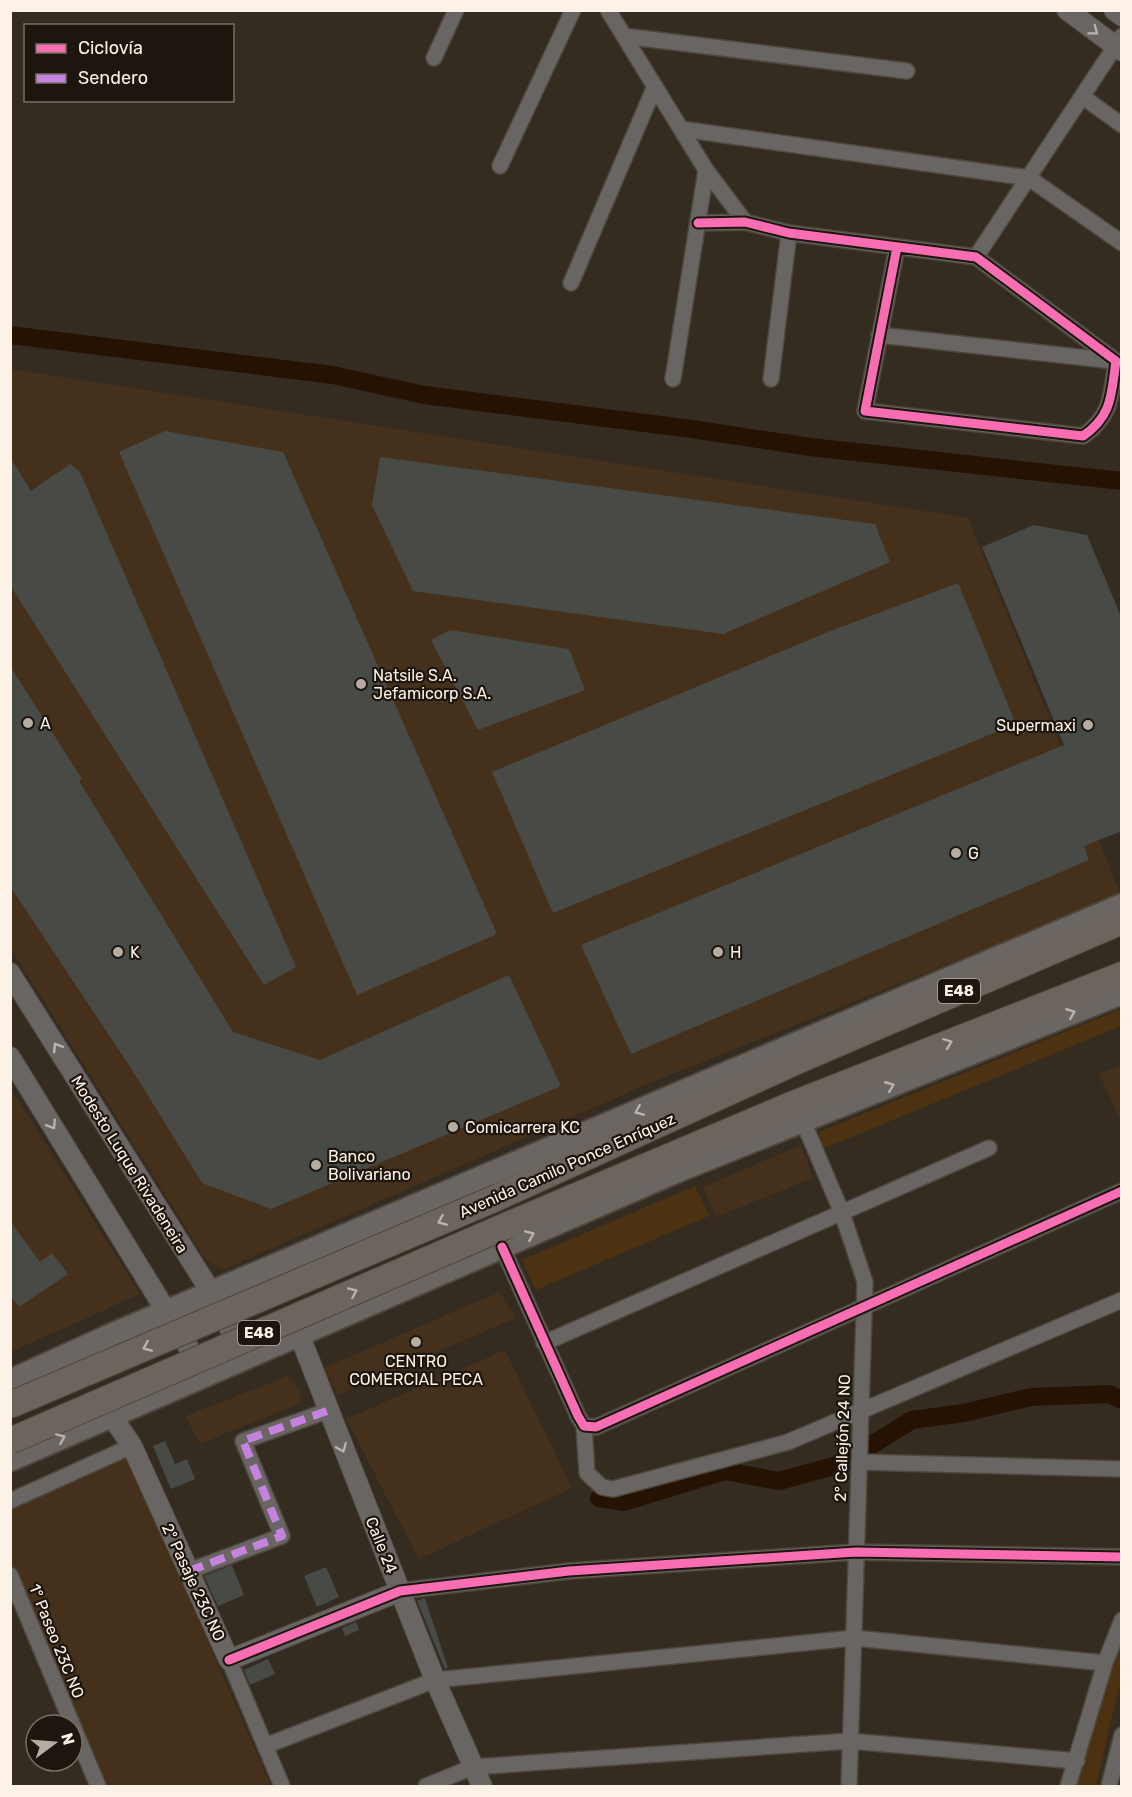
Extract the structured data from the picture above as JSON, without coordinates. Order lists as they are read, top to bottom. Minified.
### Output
{"streets":{"main road":["E48","Avenida Camilo Ponce Enríquez"],"street":["Modesto Luque Rivadeneira","2° Callejón 24 NO","Calle 24","2º Pasaje 23C NO","1° Paseo 23C NO"]},"crossings":[["E48","Modesto Luque Rivadeneira"],["E48","Calle 24"],["E48","2º Pasaje 23C NO"],["Modesto Luque Rivadeneira","Avenida Camilo Ponce Enríquez"],["Avenida Camilo Ponce Enríquez","2° Callejón 24 NO"]],"one_way":["Calle 24"],"places":["Natsile S.A. Jefamicorp S.A.","A","Supermaxi","G","K","H","Comicarrera KC","Banco Bolivariano","CENTRO COMERCIAL PECA"],"legend":["Ciclovía","Sendero"],"north":"right"}
